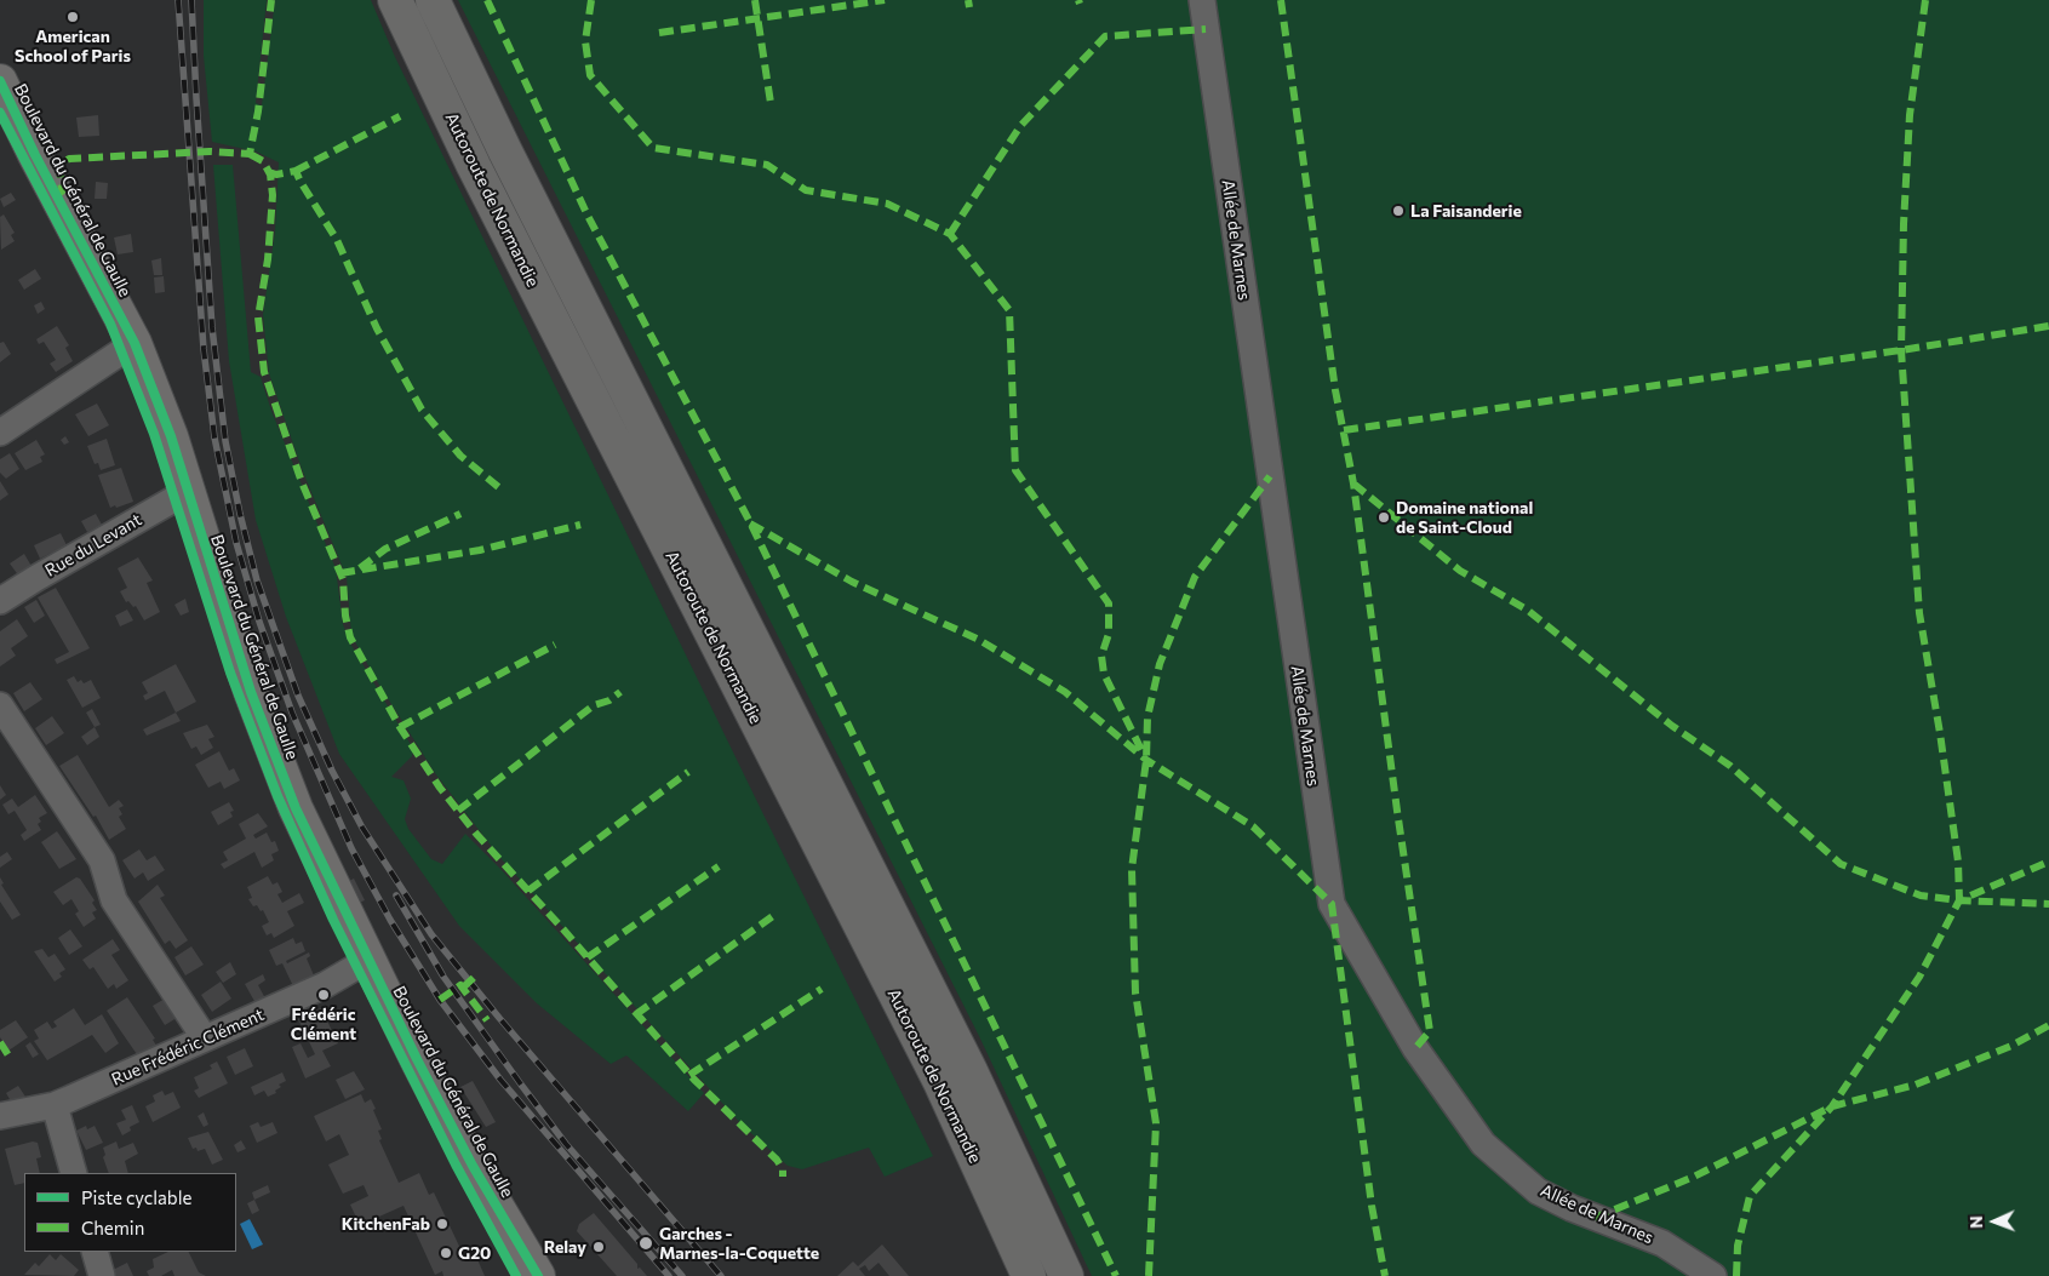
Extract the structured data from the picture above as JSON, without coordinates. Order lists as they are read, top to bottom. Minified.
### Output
{"streets":{"highway":["Autoroute de Normandie"],"main road":["Boulevard du Général de Gaulle"],"street":["Allée de Marnes","Rue du Levant","Rue Frédéric Clément"]},"crossings":[["Boulevard du Général de Gaulle","Rue du Levant"],["Boulevard du Général de Gaulle","Rue Frédéric Clément"]],"places":["American School of Paris","La Faisanderie","Domaine national de Saint-Cloud","Frédéric Clément","KitchenFab","Garches - Marnes-la-Coquette","Relay","G20"],"legend":["Piste cyclable","Chemin"],"north":"left"}
